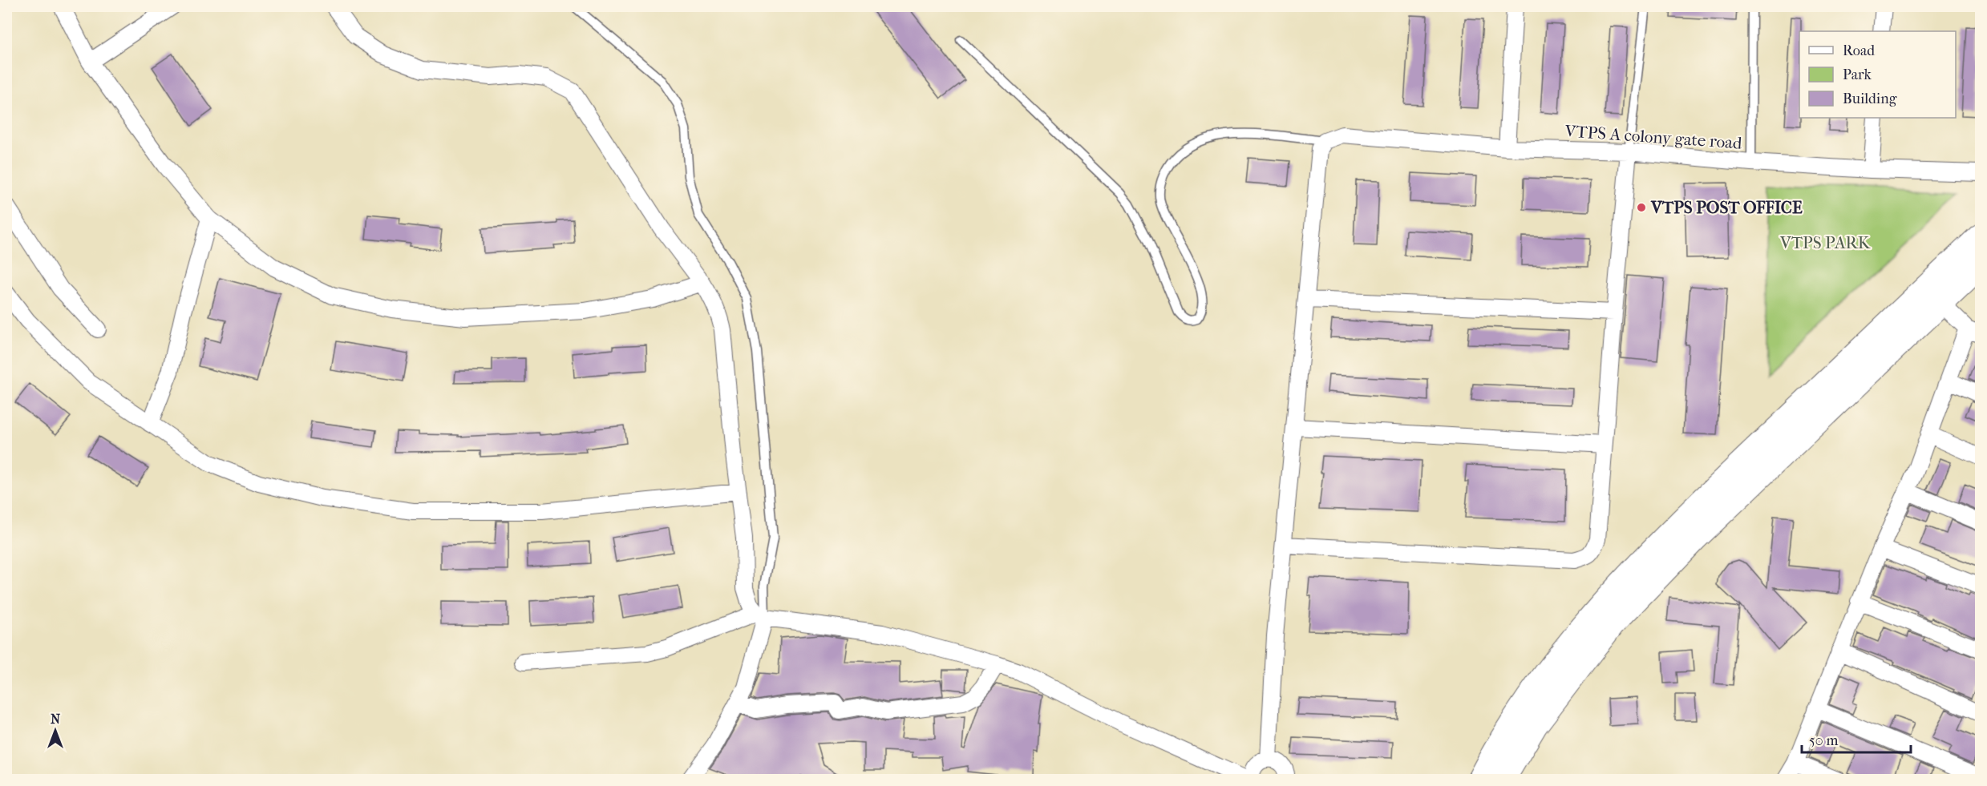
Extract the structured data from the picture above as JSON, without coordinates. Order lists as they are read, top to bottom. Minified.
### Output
{"streets":{"street":["VTPS A colony gate road"]},"parks":["VTPS PARK"],"places":["VTPS POST OFFICE"],"legend":["Road","Park","Building"],"scale_bar":"50 m","north":"top"}
